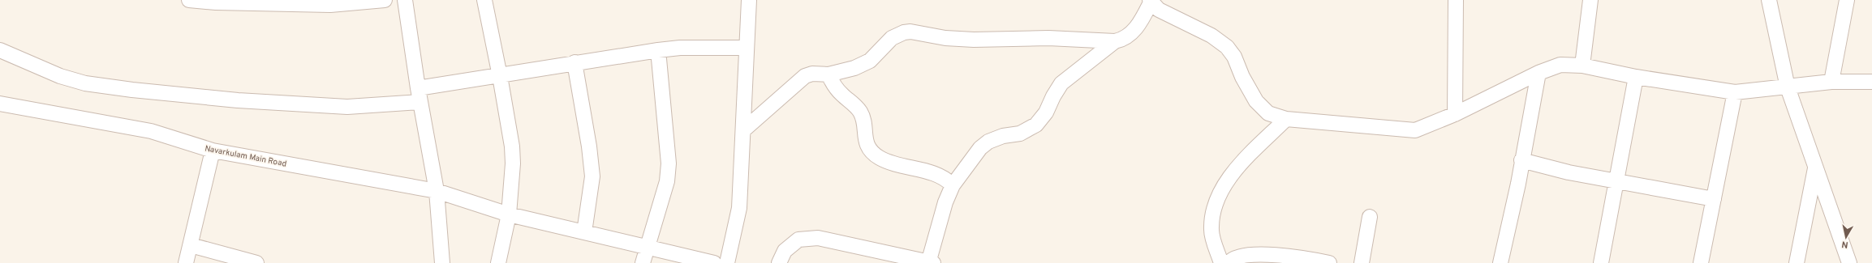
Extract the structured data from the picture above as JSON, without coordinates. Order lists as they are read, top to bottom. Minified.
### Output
{"streets":{"street":["Navarkulam Main Road"]},"north":"bottom"}
